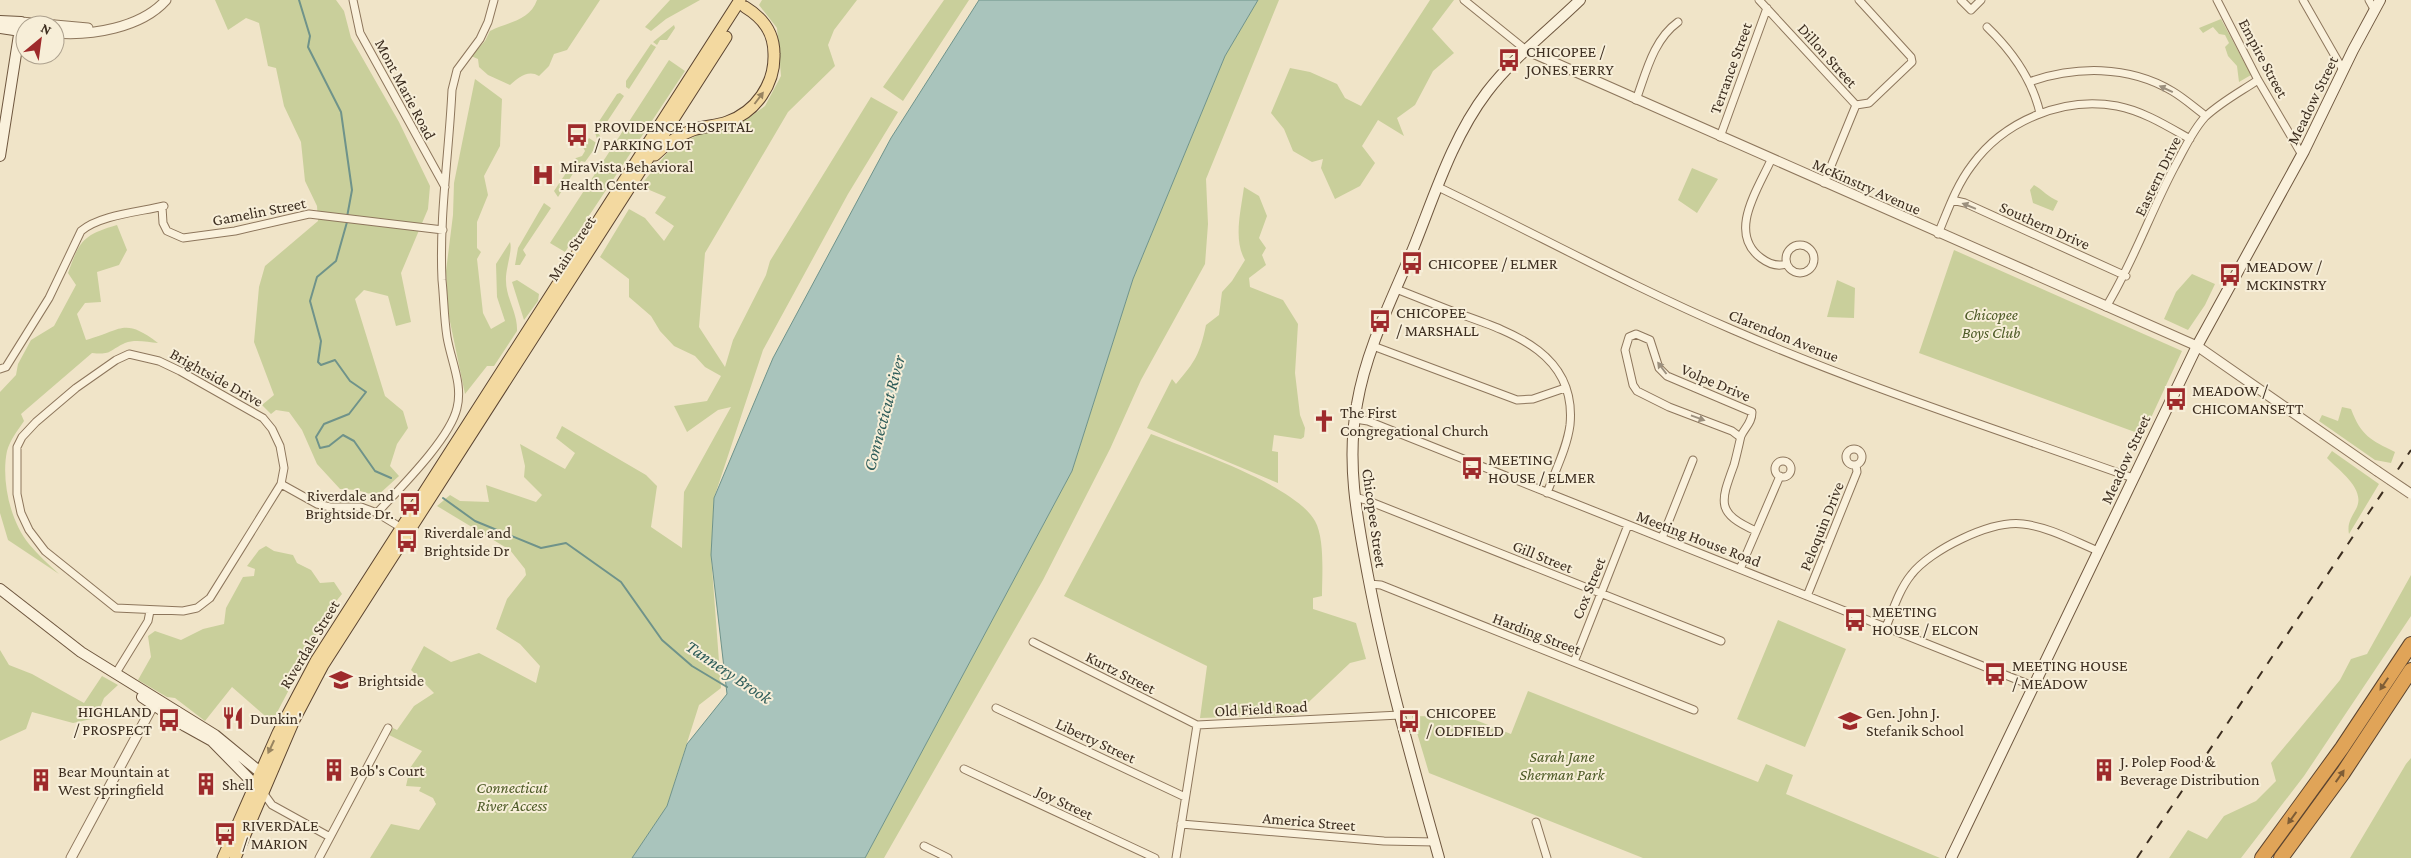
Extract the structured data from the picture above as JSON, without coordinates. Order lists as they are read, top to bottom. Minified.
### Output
{"streets":{"main road":["Meadow Street","Main Street","Chicopee Street","Riverdale Street"],"street":["Dillon Street","Empire Street","Terrance Street","Mont Marie Road","Eastern Drive","McKinstry Avenue","Gamelin Street","Southern Drive","Clarendon Avenue","Brightside Drive","Volpe Drive","Peloquin Drive","Meeting House Road","Gill Street","Cox Street","Harding Street","Kurtz Street","Old Field Road","Liberty Street","Joy Street","America Street"]},"crossings":[["Dillon Street","Terrance Street"],["Empire Street","Meadow Street"],["Empire Street","Eastern Drive"],["Terrance Street","McKinstry Avenue"],["Meadow Street","McKinstry Avenue"],["Meadow Street","Clarendon Avenue"],["Meadow Street","Meeting House Road"],["Eastern Drive","McKinstry Avenue"],["Eastern Drive","Southern Drive"],["McKinstry Avenue","Chicopee Street"],["Main Street","Riverdale Street"],["Clarendon Avenue","Chicopee Street"],["Chicopee Street","Meeting House Road"],["Chicopee Street","Gill Street"],["Chicopee Street","Harding Street"],["Chicopee Street","Old Field Road"],["Chicopee Street","America Street"],["Peloquin Drive","Meeting House Road"],["Meeting House Road","Cox Street"],["Gill Street","Cox Street"],["Cox Street","Harding Street"],["Kurtz Street","Old Field Road"],["Old Field Road","Liberty Street"],["Old Field Road","America Street"]],"one_way":["Southern Drive"],"water":["Connecticut River","Tannery Brook"],"parks":["Chicopee Boys Club","Sarah Jane Sherman Park","Connecticut River Access"],"places":{"bus stop":["CHICOPEE / JONES FERRY","PROVIDENCE HOSPITAL / PARKING LOT","CHICOPEE / ELMER","MEADOW / MCKINSTRY","CHICOPEE / MARSHALL","MEADOW / CHICOMANSETT","MEETING HOUSE / ELMER","Riverdale and Brightside Dr.","Riverdale and Brightside Dr","MEETING HOUSE / ELCON","MEETING HOUSE / MEADOW","HIGHLAND / PROSPECT","CHICOPEE / OLDFIELD","RIVERDALE / MARION"],"hospital":["MiraVista Behavioral Health Center"],"church":["The First Congregational Church"],"school or university":["Brightside","Gen. John J. Stefanik School"],"restaurant":["Dunkin'"],"building":["Bob's Court","J. Polep Food & Beverage Distribution","Bear Mountain at West Springfield","Shell"]},"north":"top right"}
